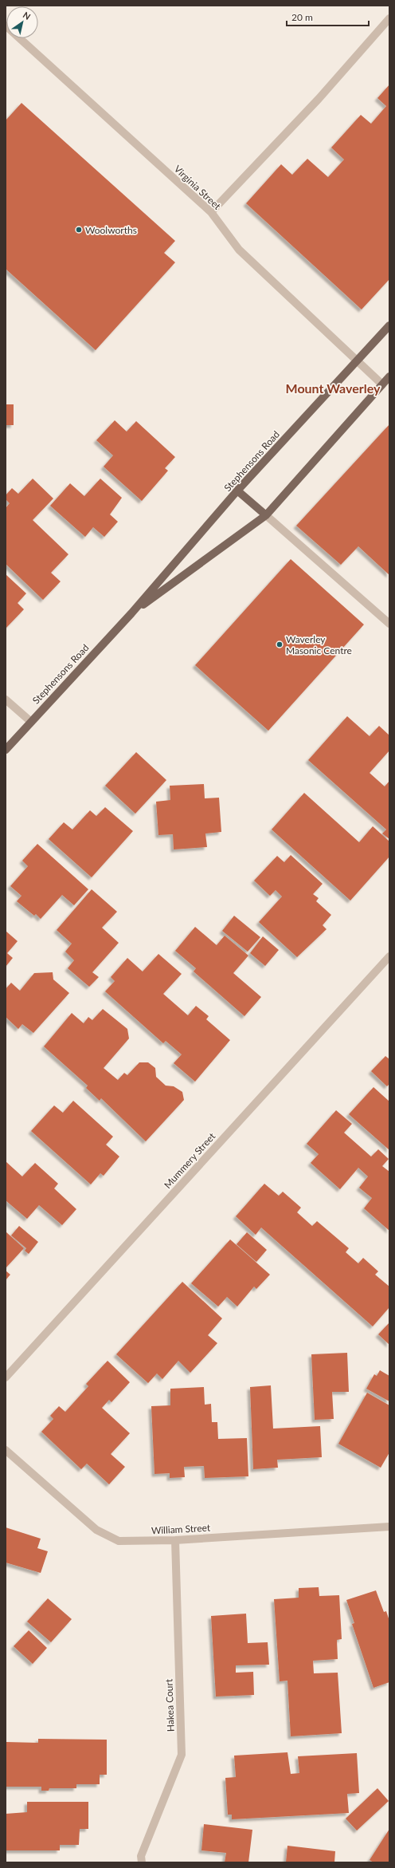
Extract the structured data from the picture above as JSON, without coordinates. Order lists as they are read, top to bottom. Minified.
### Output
{"streets":{"main road":["Stephensons Road"],"street":["Virginia Street","Mummery Street","William Street","Hakea Court"]},"crossings":[["Virginia Street","Stephensons Road"],["William Street","Hakea Court"]],"districts":["Mount Waverley"],"places":["Woolworths","Waverley Masonic Centre"],"scale_bar":"20 m","north":"top right"}
